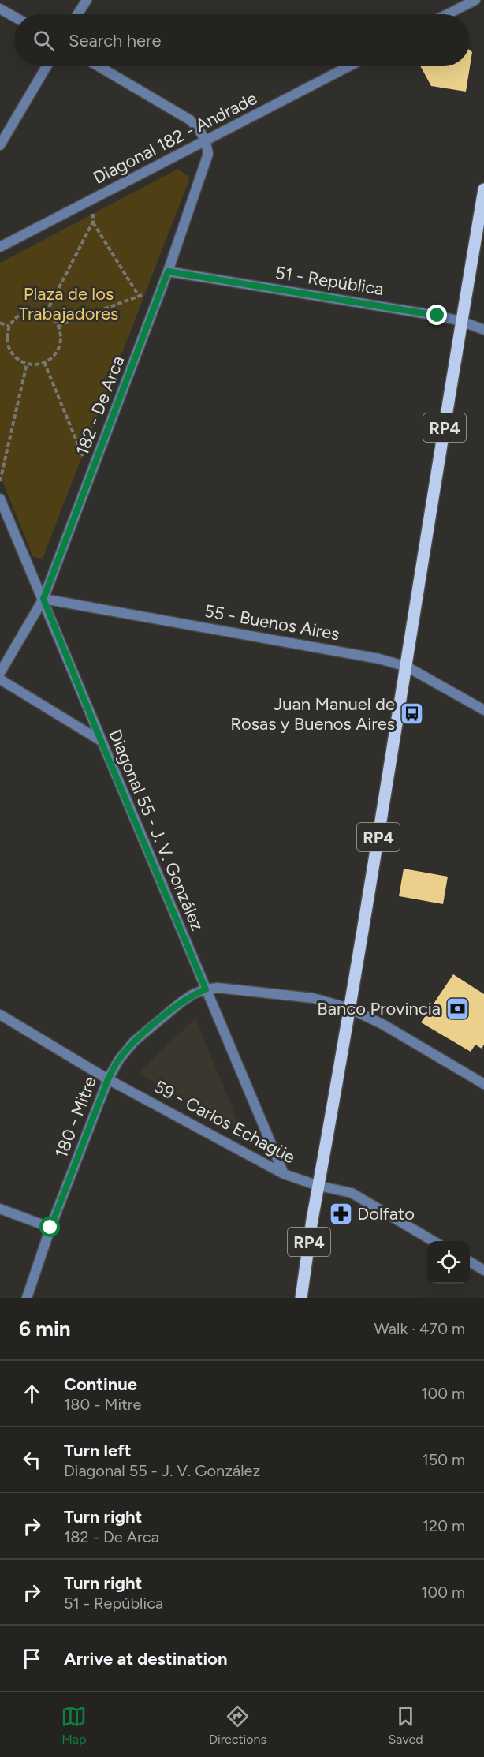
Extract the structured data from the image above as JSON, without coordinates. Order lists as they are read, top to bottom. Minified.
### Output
{"streets":{"main road":["RP4"],"street":["Diagonal 182 - Andrade","51 - República","182 - De Arca","55 - Buenos Aires","Diagonal 55 - J. V. González","180 - Mitre","59 - Carlos Echagüe"]},"crossings":[["Diagonal 182 - Andrade","182 - De Arca"],["51 - República","182 - De Arca"],["51 - República","RP4"],["182 - De Arca","55 - Buenos Aires"],["182 - De Arca","Diagonal 55 - J. V. González"],["RP4","55 - Buenos Aires"],["RP4","180 - Mitre"],["RP4","59 - Carlos Echagüe"],["55 - Buenos Aires","Diagonal 55 - J. V. González"],["Diagonal 55 - J. V. González","180 - Mitre"],["Diagonal 55 - J. V. González","59 - Carlos Echagüe"],["180 - Mitre","59 - Carlos Echagüe"]],"parks":["Plaza de los Trabajadores"],"places":{"bus stop":["Juan Manuel de Rosas y Buenos Aires"],"bank":["Banco Provincia"],"pharmacy":["Dolfato"]},"page":{"search":"Search here","heading":["6 min","Walk · 470 m"],"list":[["Continue","180 - Mitre","100 m"],["Turn left","Diagonal 55 - J. V. González","150 m"],["Turn right","182 - De Arca","120 m"],["Turn right","51 - República","100 m"],"Arrive at destination"],"nav":["Map","Directions","Saved"]}}
